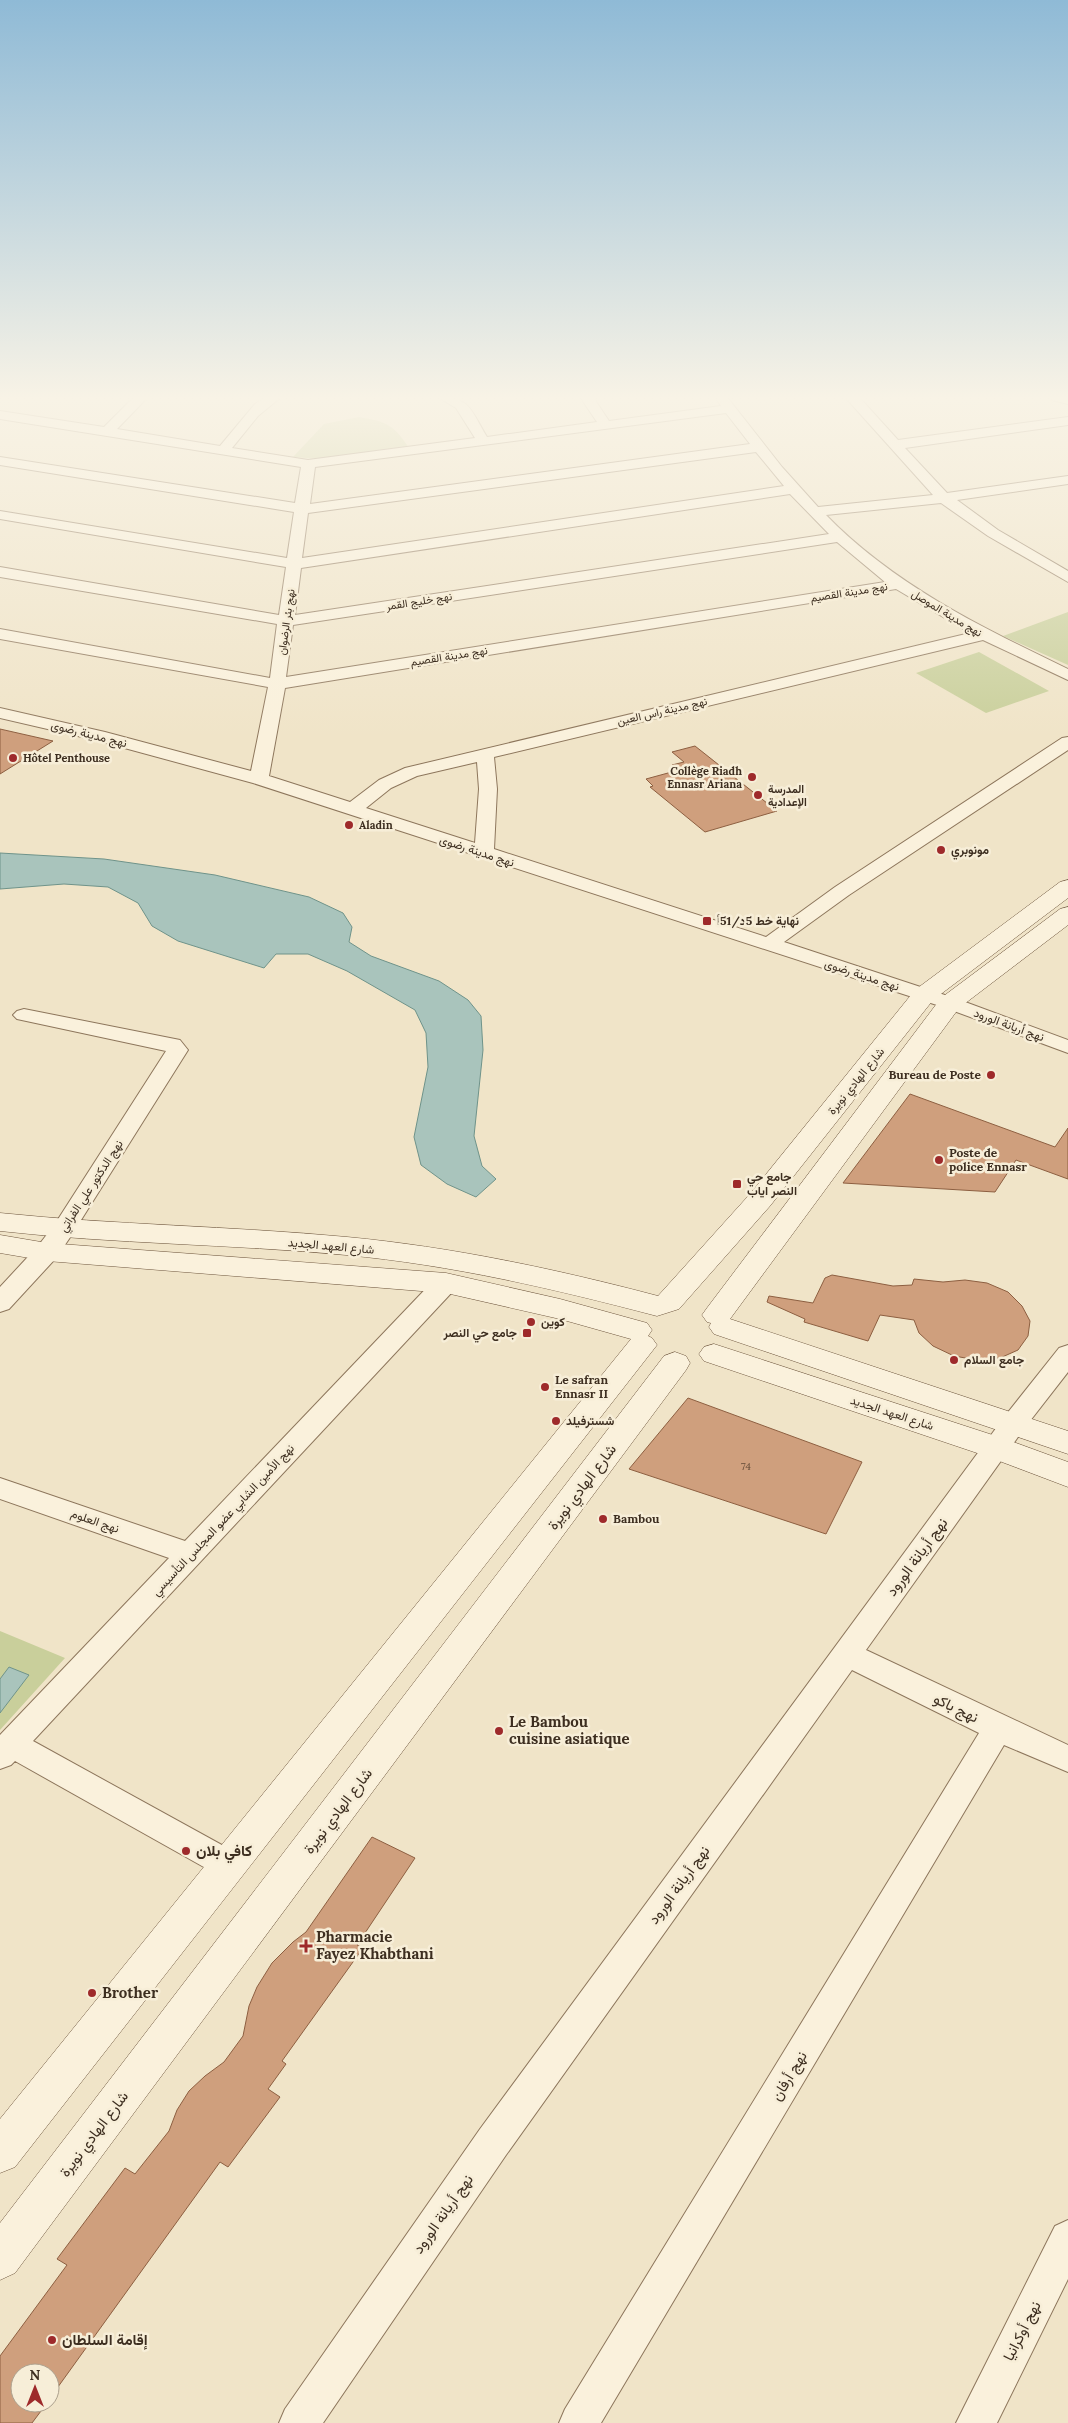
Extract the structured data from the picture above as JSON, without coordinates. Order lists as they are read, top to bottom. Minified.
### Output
{"streets":{"main road":["شارع الهادي نويرة","شارع العهد الجديد"],"street":["نهج مدينة القصيم","نهج خليج القمر","نهج مدينة الموصل","نهج بئر الرضوان","نهج مدينة راس العين","نهج مدينة رضوى","نهج أريانة الورود","نهج الدكتور علي الفراتي","نهج الأمين الشابي عضو المجلس التأسيسي","نهج العلوم","نهج باكو","نهج أرفان","نهج أوكرانيا"]},"crossings":[["نهج مدينة القصيم","نهج مدينة الموصل"],["نهج مدينة القصيم","نهج بئر الرضوان"],["نهج خليج القمر","نهج مدينة الموصل"],["نهج خليج القمر","نهج بئر الرضوان"],["نهج مدينة الموصل","نهج مدينة راس العين"],["نهج بئر الرضوان","نهج مدينة رضوى"],["نهج مدينة راس العين","نهج مدينة رضوى"],["نهج مدينة رضوى","نهج أريانة الورود"],["نهج مدينة رضوى","شارع الهادي نويرة"],["نهج أريانة الورود","شارع العهد الجديد"],["نهج أريانة الورود","نهج باكو"],["شارع الهادي نويرة","شارع العهد الجديد"],["نهج الدكتور علي الفراتي","شارع العهد الجديد"],["نهج الأمين الشابي عضو المجلس التأسيسي","نهج العلوم"],["نهج باكو","نهج أرفان"]],"places":{"other":["Hôtel Penthouse","Collège Riadh Ennasr Ariana","المدرسة الإعدادية","Aladin","مونوبري","Bureau de Poste","Poste de police Ennasr","كوين","جامع السلام","Le safran Ennasr II","شسترفيلد","Bambou","Le Bambou cuisine asiatique","كافي بلان","Brother","إقامة السلطان"],"transit":["نهاية خط 5د/51أ","جامع حي النصر اياب","جامع حي النصر"],"health":["Pharmacie Fayez Khabthani"]},"house_numbers":["74"],"north":"top"}
